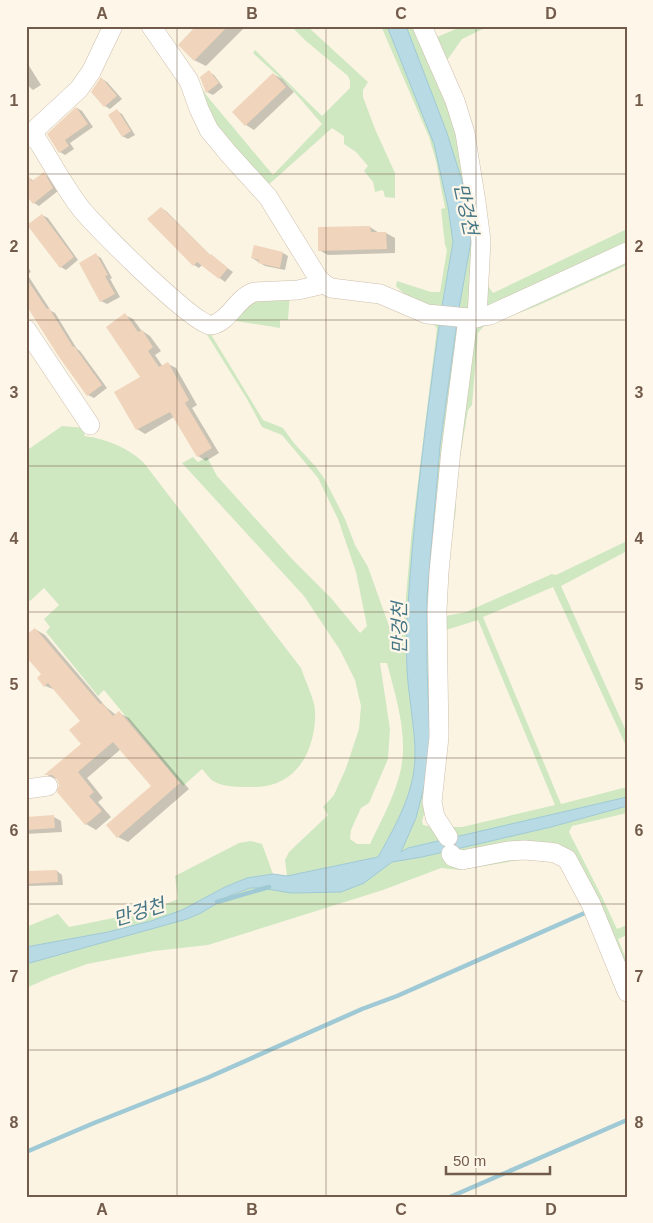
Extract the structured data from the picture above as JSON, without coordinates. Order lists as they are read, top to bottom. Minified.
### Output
{"water":["만겅천"],"scale_bar":"50 m","grid":{"columns":["A","B","C","D"],"rows":["1","2","3","4","5","6","7","8"]}}
